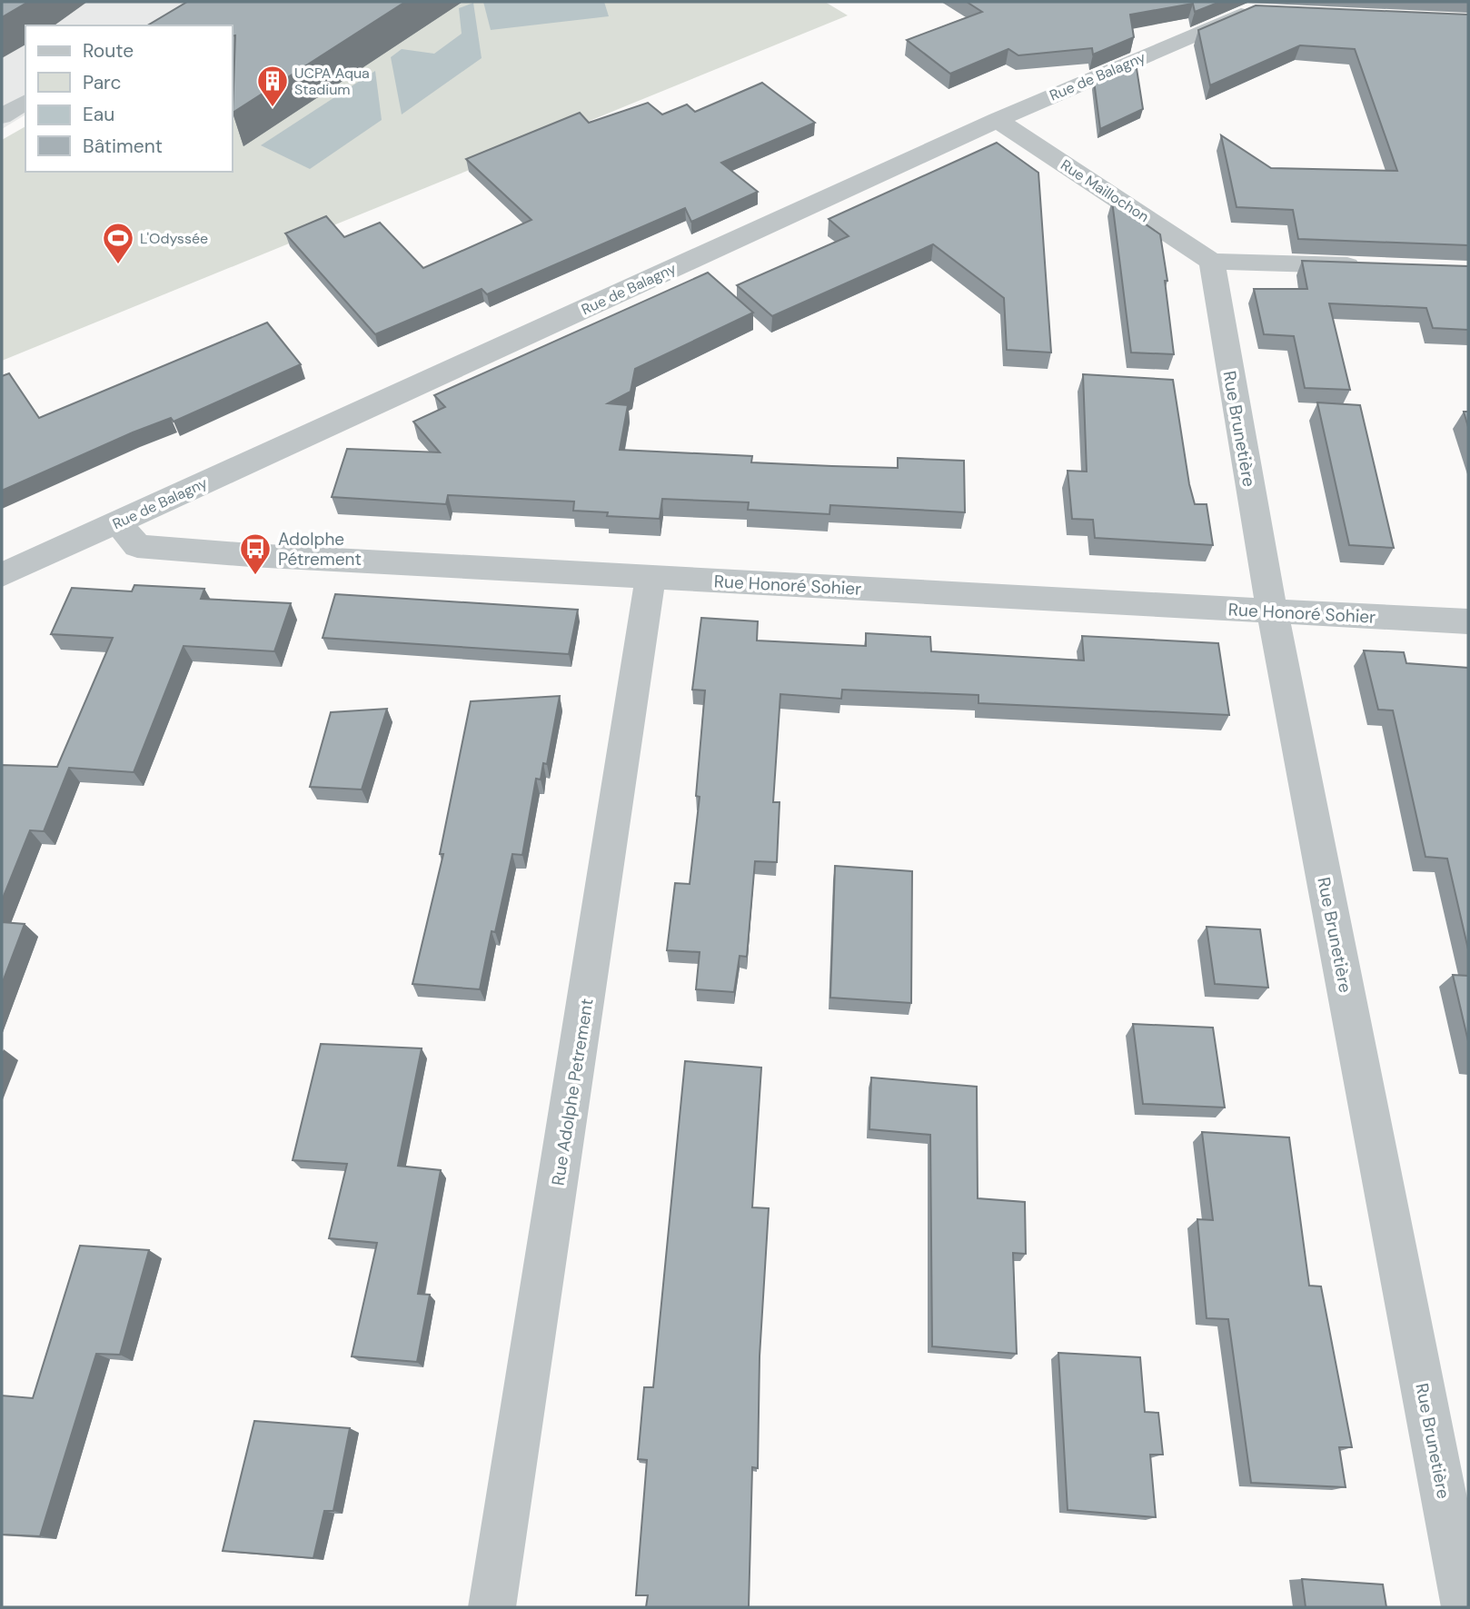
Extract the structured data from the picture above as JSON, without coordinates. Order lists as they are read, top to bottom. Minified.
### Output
{"streets":{"street":["Rue de Balagny","Rue Maillochon","Rue Brunetière","Rue Honoré Sohier","Rue Adolphe Petrement"]},"crossings":[["Rue de Balagny","Rue Maillochon"],["Rue de Balagny","Rue Honoré Sohier"],["Rue Maillochon","Rue Brunetière"],["Rue Brunetière","Rue Honoré Sohier"],["Rue Honoré Sohier","Rue Adolphe Petrement"]],"places":{"building":["UCPA Aqua Stadium"],"sports":["L'Odyssée"],"bus stop":["Adolphe Pétrement"]},"legend":["Route","Parc","Eau","Bâtiment"]}
